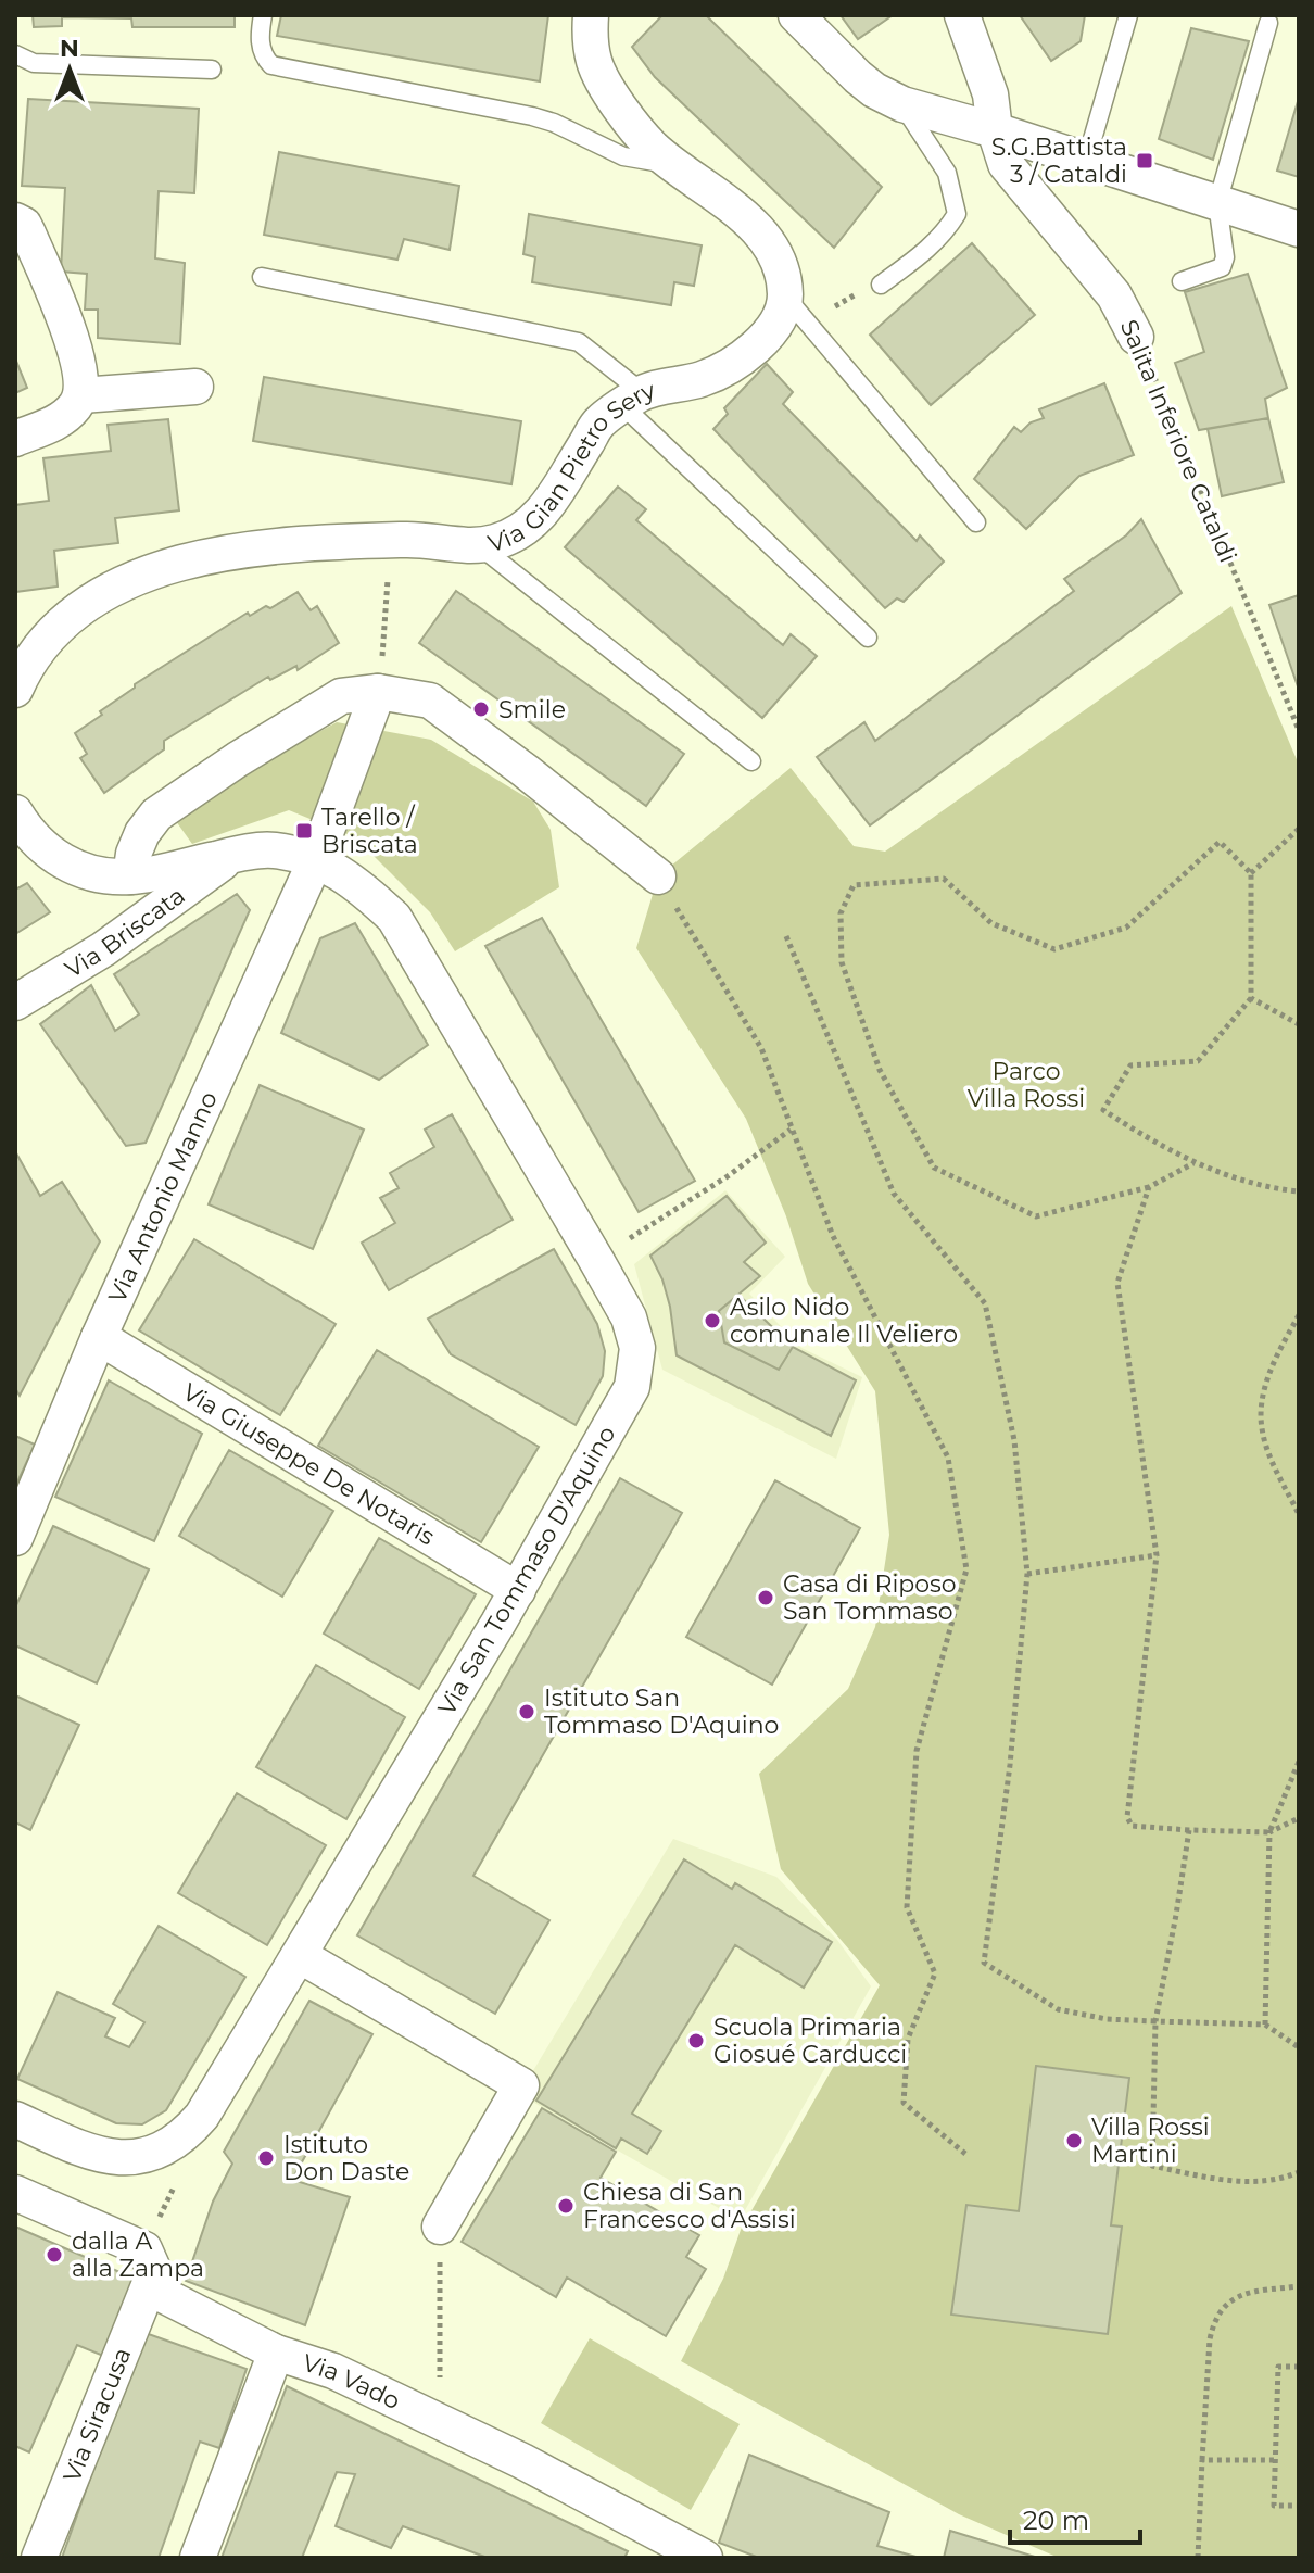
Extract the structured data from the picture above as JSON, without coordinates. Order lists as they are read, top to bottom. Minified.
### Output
{"streets":{"street":["Salita Inferiore Cataldi","Via Gian Pietro Sery","Via Briscata","Via Antonio Manno","Via Giuseppe De Notaris","Via San Tommaso D'Aquino","Via Vado","Via Siracusa"]},"crossings":[["Via Antonio Manno","Via Giuseppe De Notaris"],["Via Antonio Manno","Via San Tommaso D'Aquino"],["Via Giuseppe De Notaris","Via San Tommaso D'Aquino"],["Via Vado","Via Siracusa"]],"parks":["Parco Villa Rossi"],"places":{"transit":["S.G.Battista 3 / Cataldi","Tarello / Briscata"],"other":["Smile","Asilo Nido comunale Il Veliero","Casa di Riposo San Tommaso","Istituto San Tommaso D'Aquino","Scuola Primaria Giosué Carducci","Villa Rossi Martini","Istituto Don Daste","Chiesa di San Francesco d'Assisi","dalla A alla Zampa"]},"scale_bar":"20 m","north":"top"}
